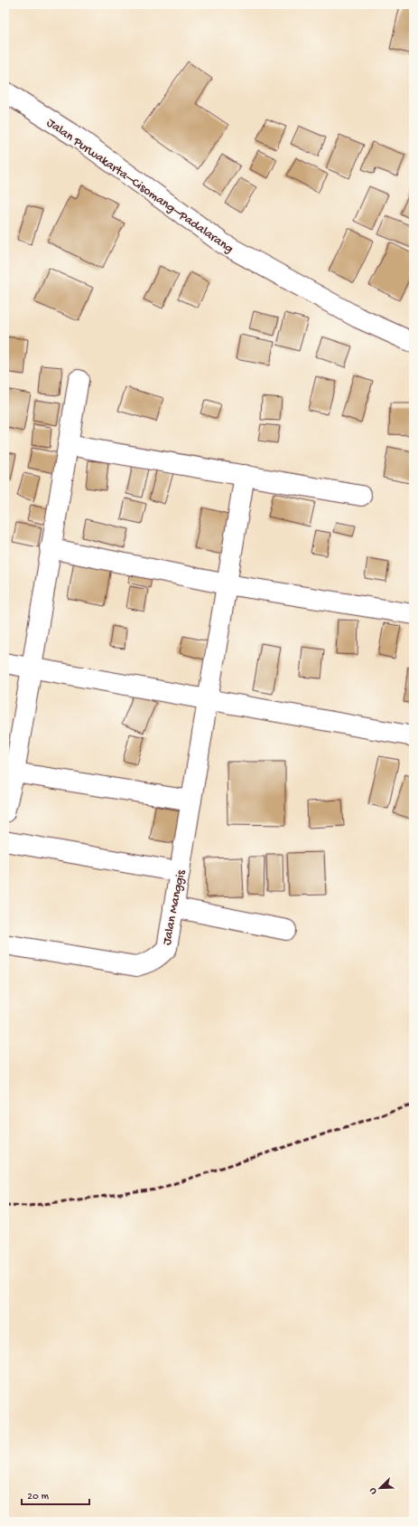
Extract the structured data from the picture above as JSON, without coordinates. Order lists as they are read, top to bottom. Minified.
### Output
{"streets":{"main road":["Jalan Purwakarta–Cisomang–Padalarang","Jalan Manggis"]},"scale_bar":"20 m","north":"bottom left"}
